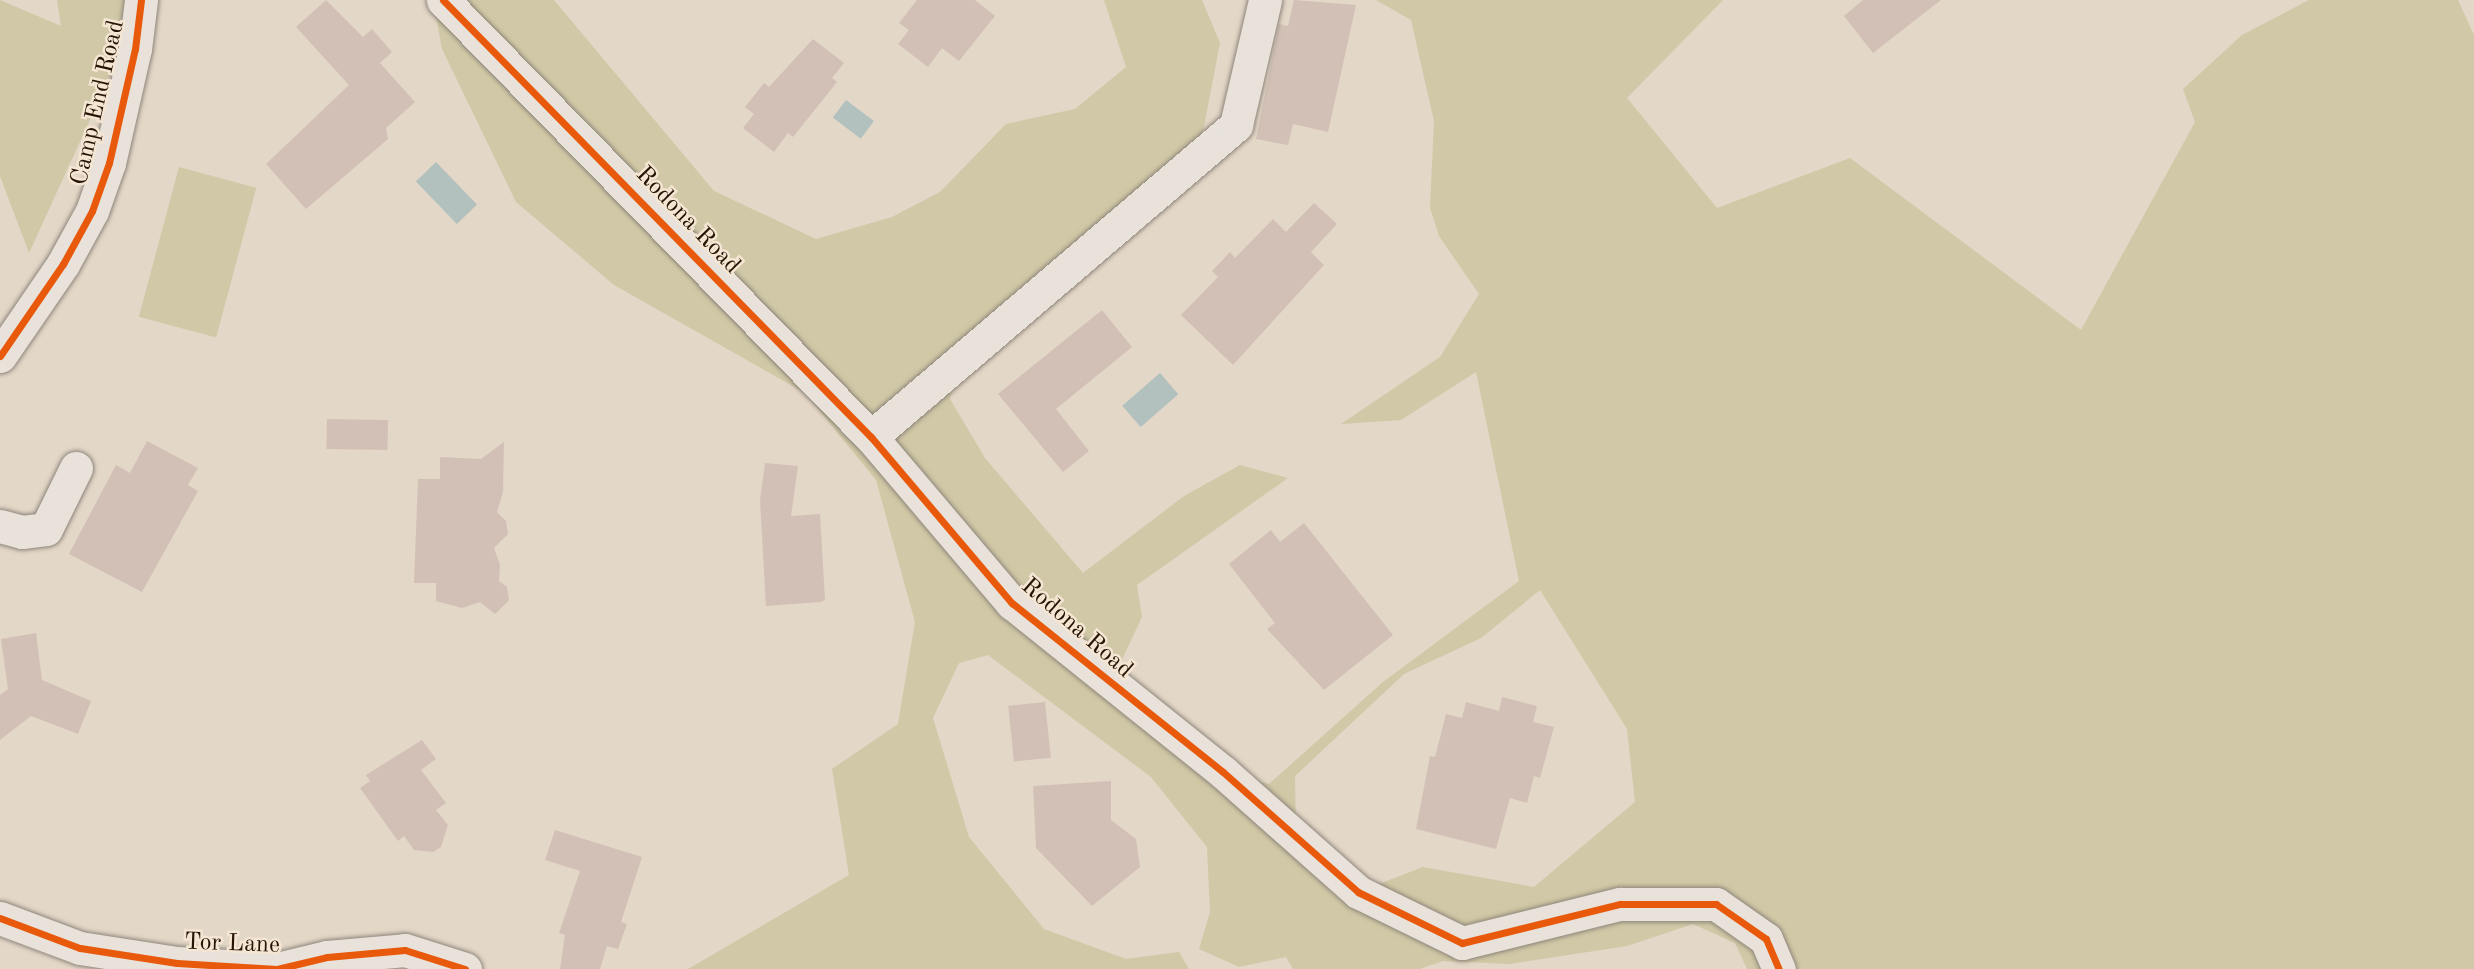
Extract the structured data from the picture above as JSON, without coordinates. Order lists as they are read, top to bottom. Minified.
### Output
{"streets":{"street":["Camp End Road","Rodona Road","Tor Lane"]}}
